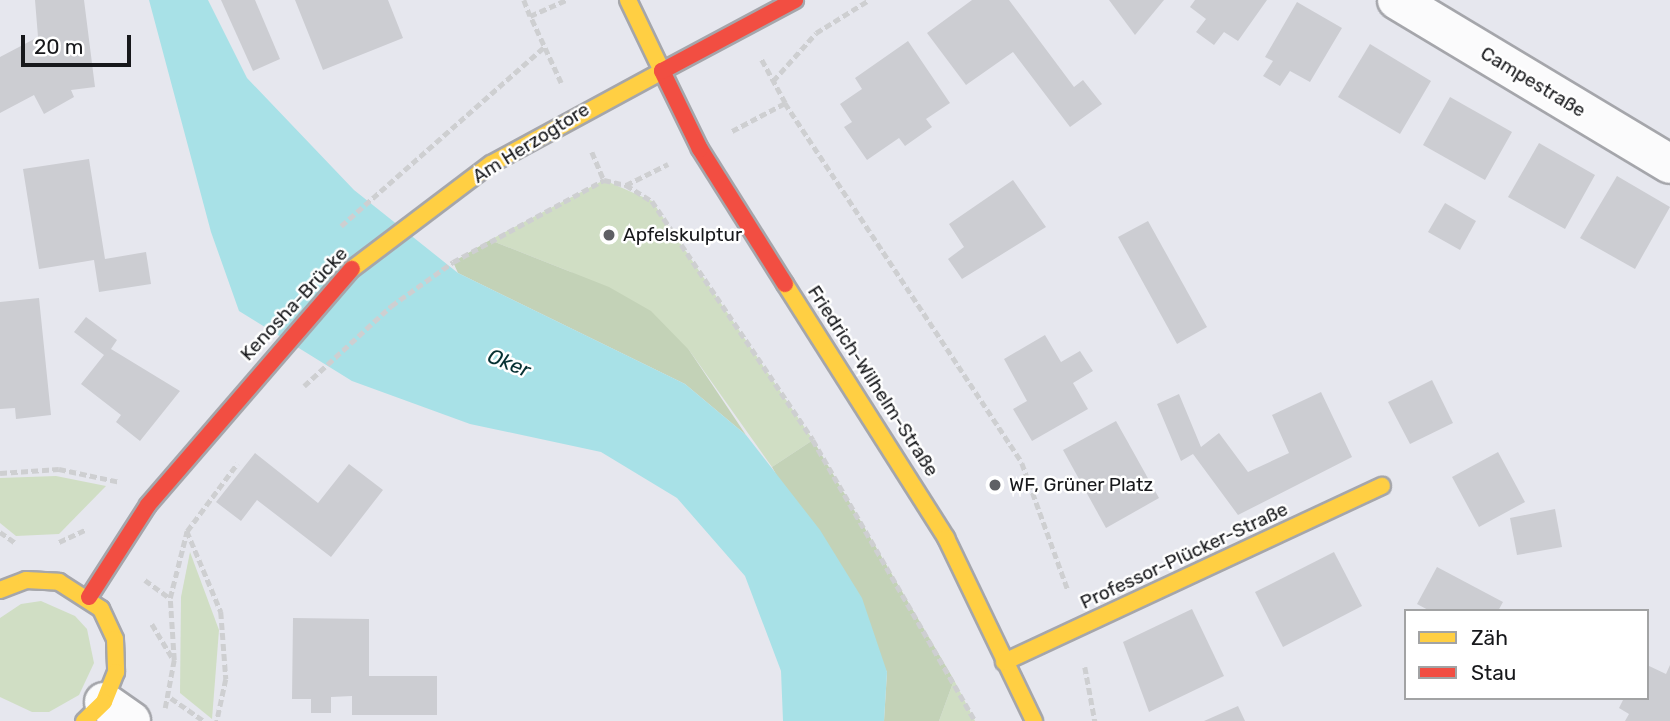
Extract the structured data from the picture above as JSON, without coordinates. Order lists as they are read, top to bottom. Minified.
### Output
{"streets":{"street":["Campestraße","Am Herzogtore","Kenosha-Brücke","Friedrich-Wilhelm-Straße","Professor-Plücker-Straße"]},"crossings":[["Am Herzogtore","Kenosha-Brücke"],["Am Herzogtore","Friedrich-Wilhelm-Straße"],["Friedrich-Wilhelm-Straße","Professor-Plücker-Straße"]],"water":["Oker"],"places":["Apfelskulptur","WF, Grüner Platz"],"legend":["Zäh","Stau"],"scale_bar":"20 m"}
